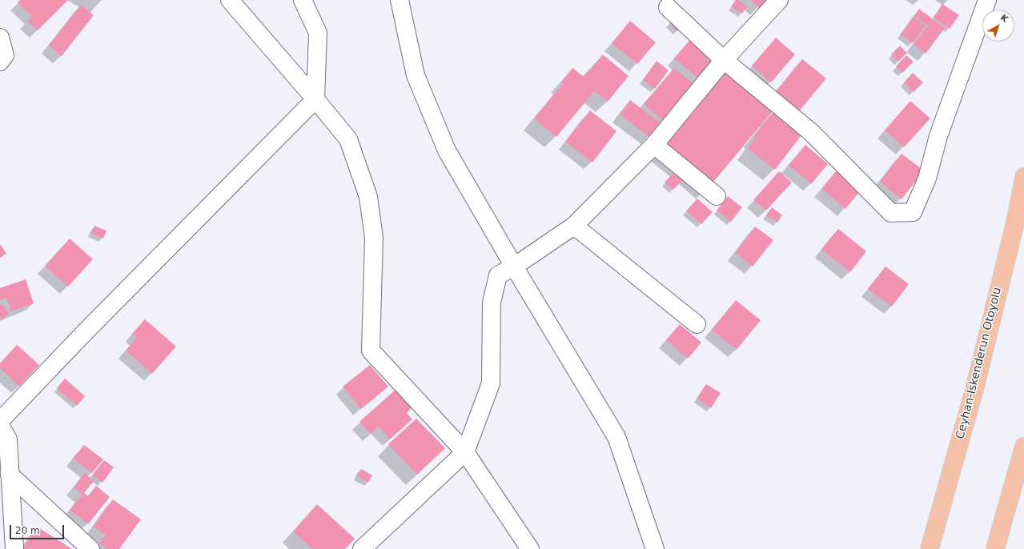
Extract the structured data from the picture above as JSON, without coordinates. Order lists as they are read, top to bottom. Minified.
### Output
{"streets":{"highway":["Ceyhan-İskenderun Otoyolu"]},"scale_bar":"20 m","north":"top right"}
